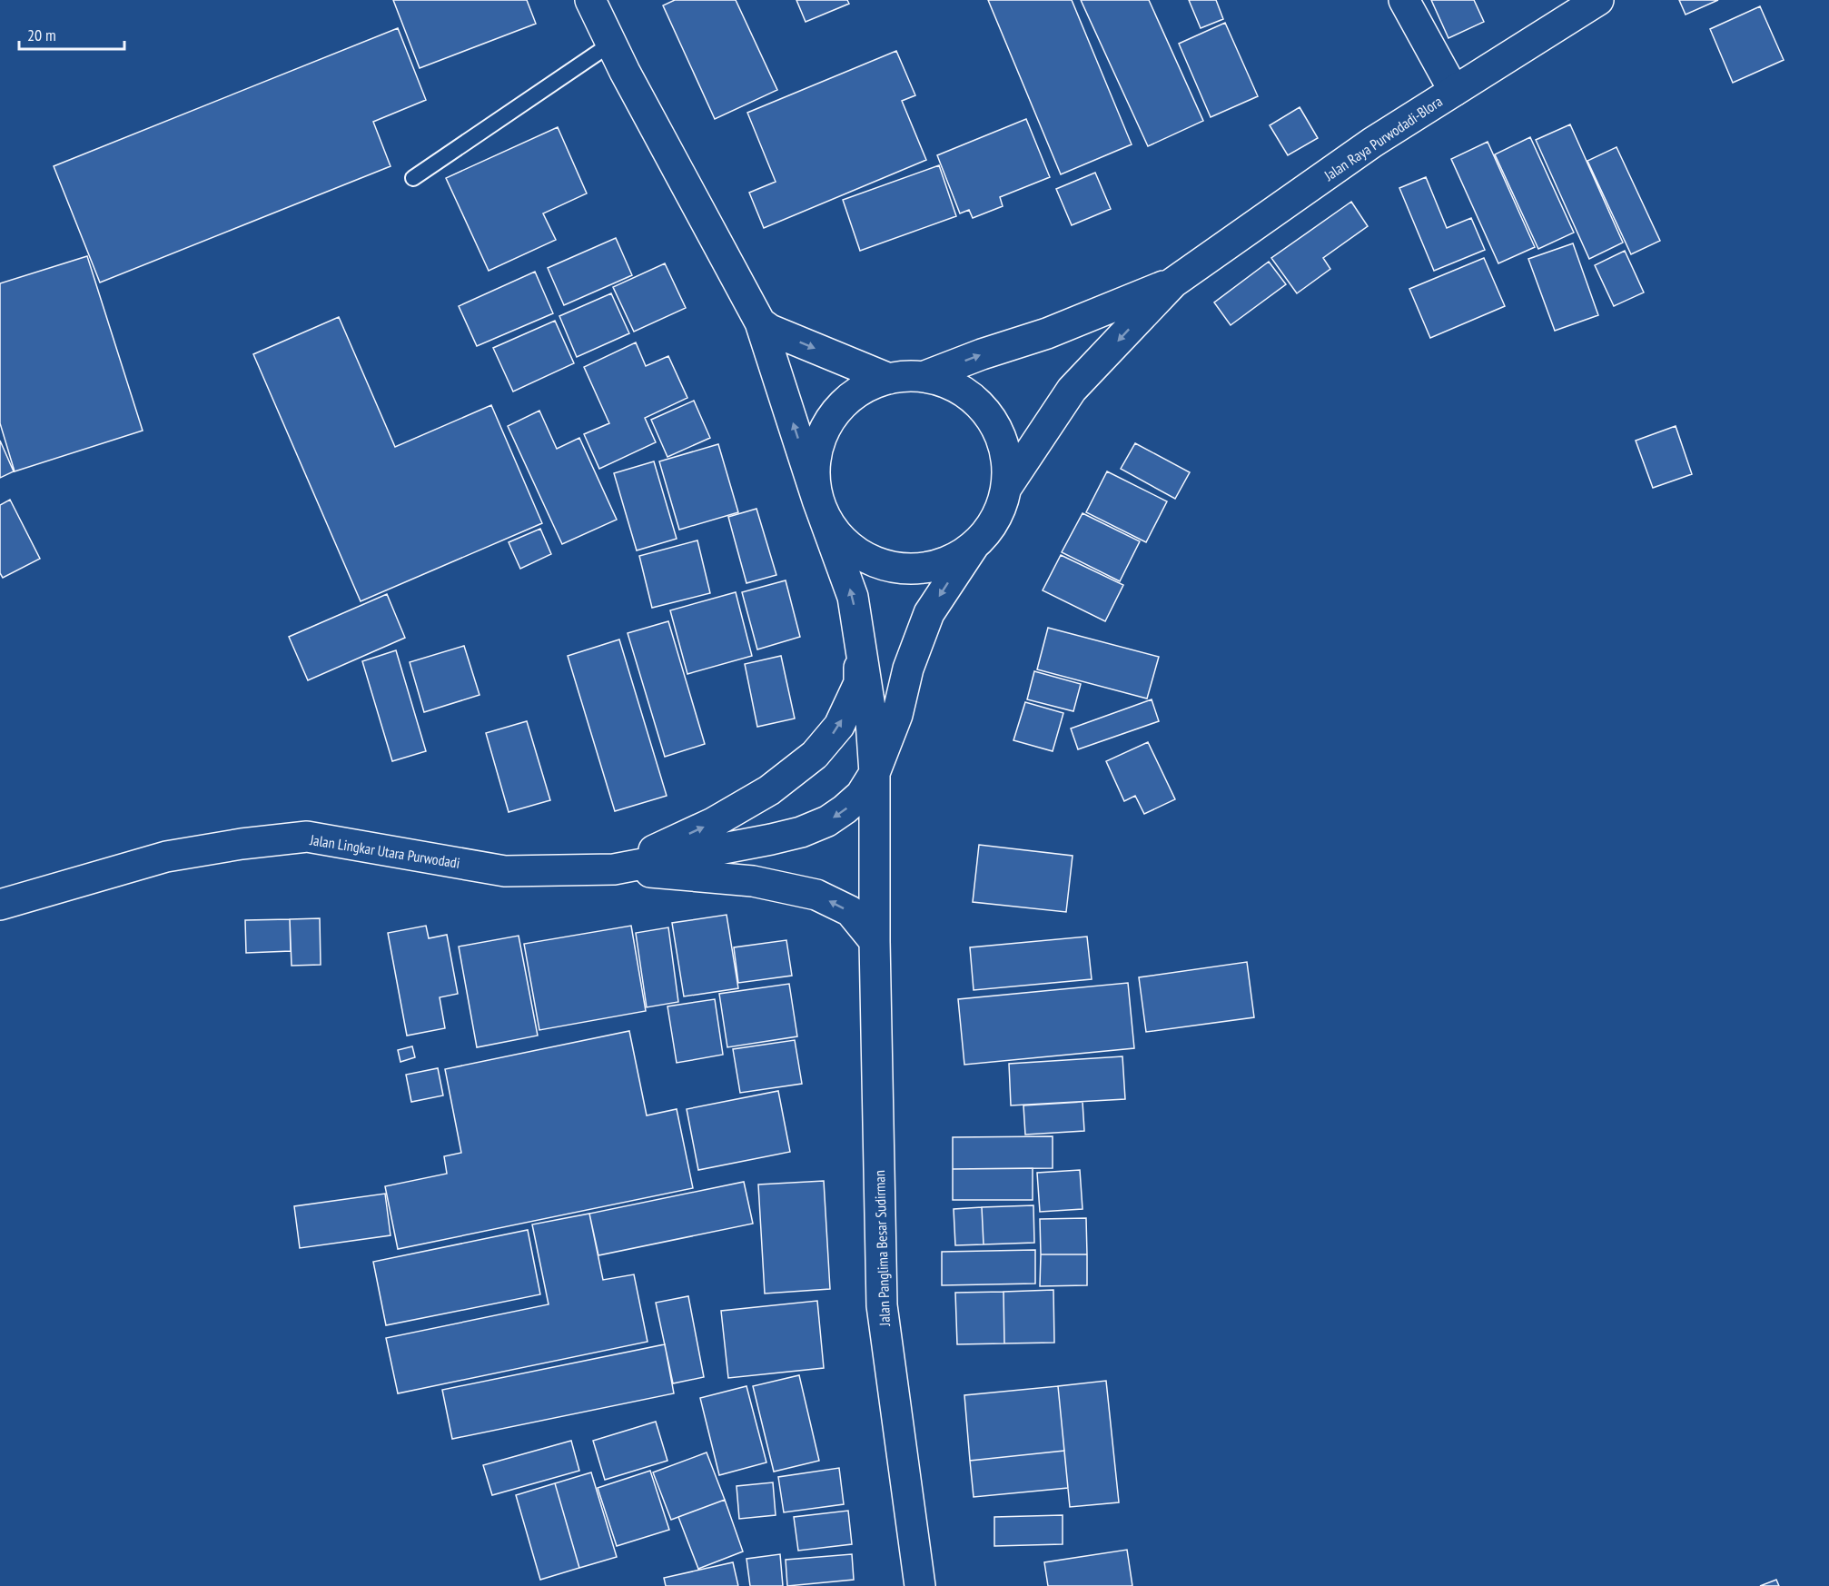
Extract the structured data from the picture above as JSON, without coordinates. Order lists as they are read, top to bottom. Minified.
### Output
{"streets":{"main road":["Jalan Raya Purwodadi-Blora","Jalan Lingkar Utara Purwodadi","Jalan Panglima Besar Sudirman"]},"crossings":[["Jalan Lingkar Utara Purwodadi","Jalan Panglima Besar Sudirman"]],"scale_bar":"20 m"}
